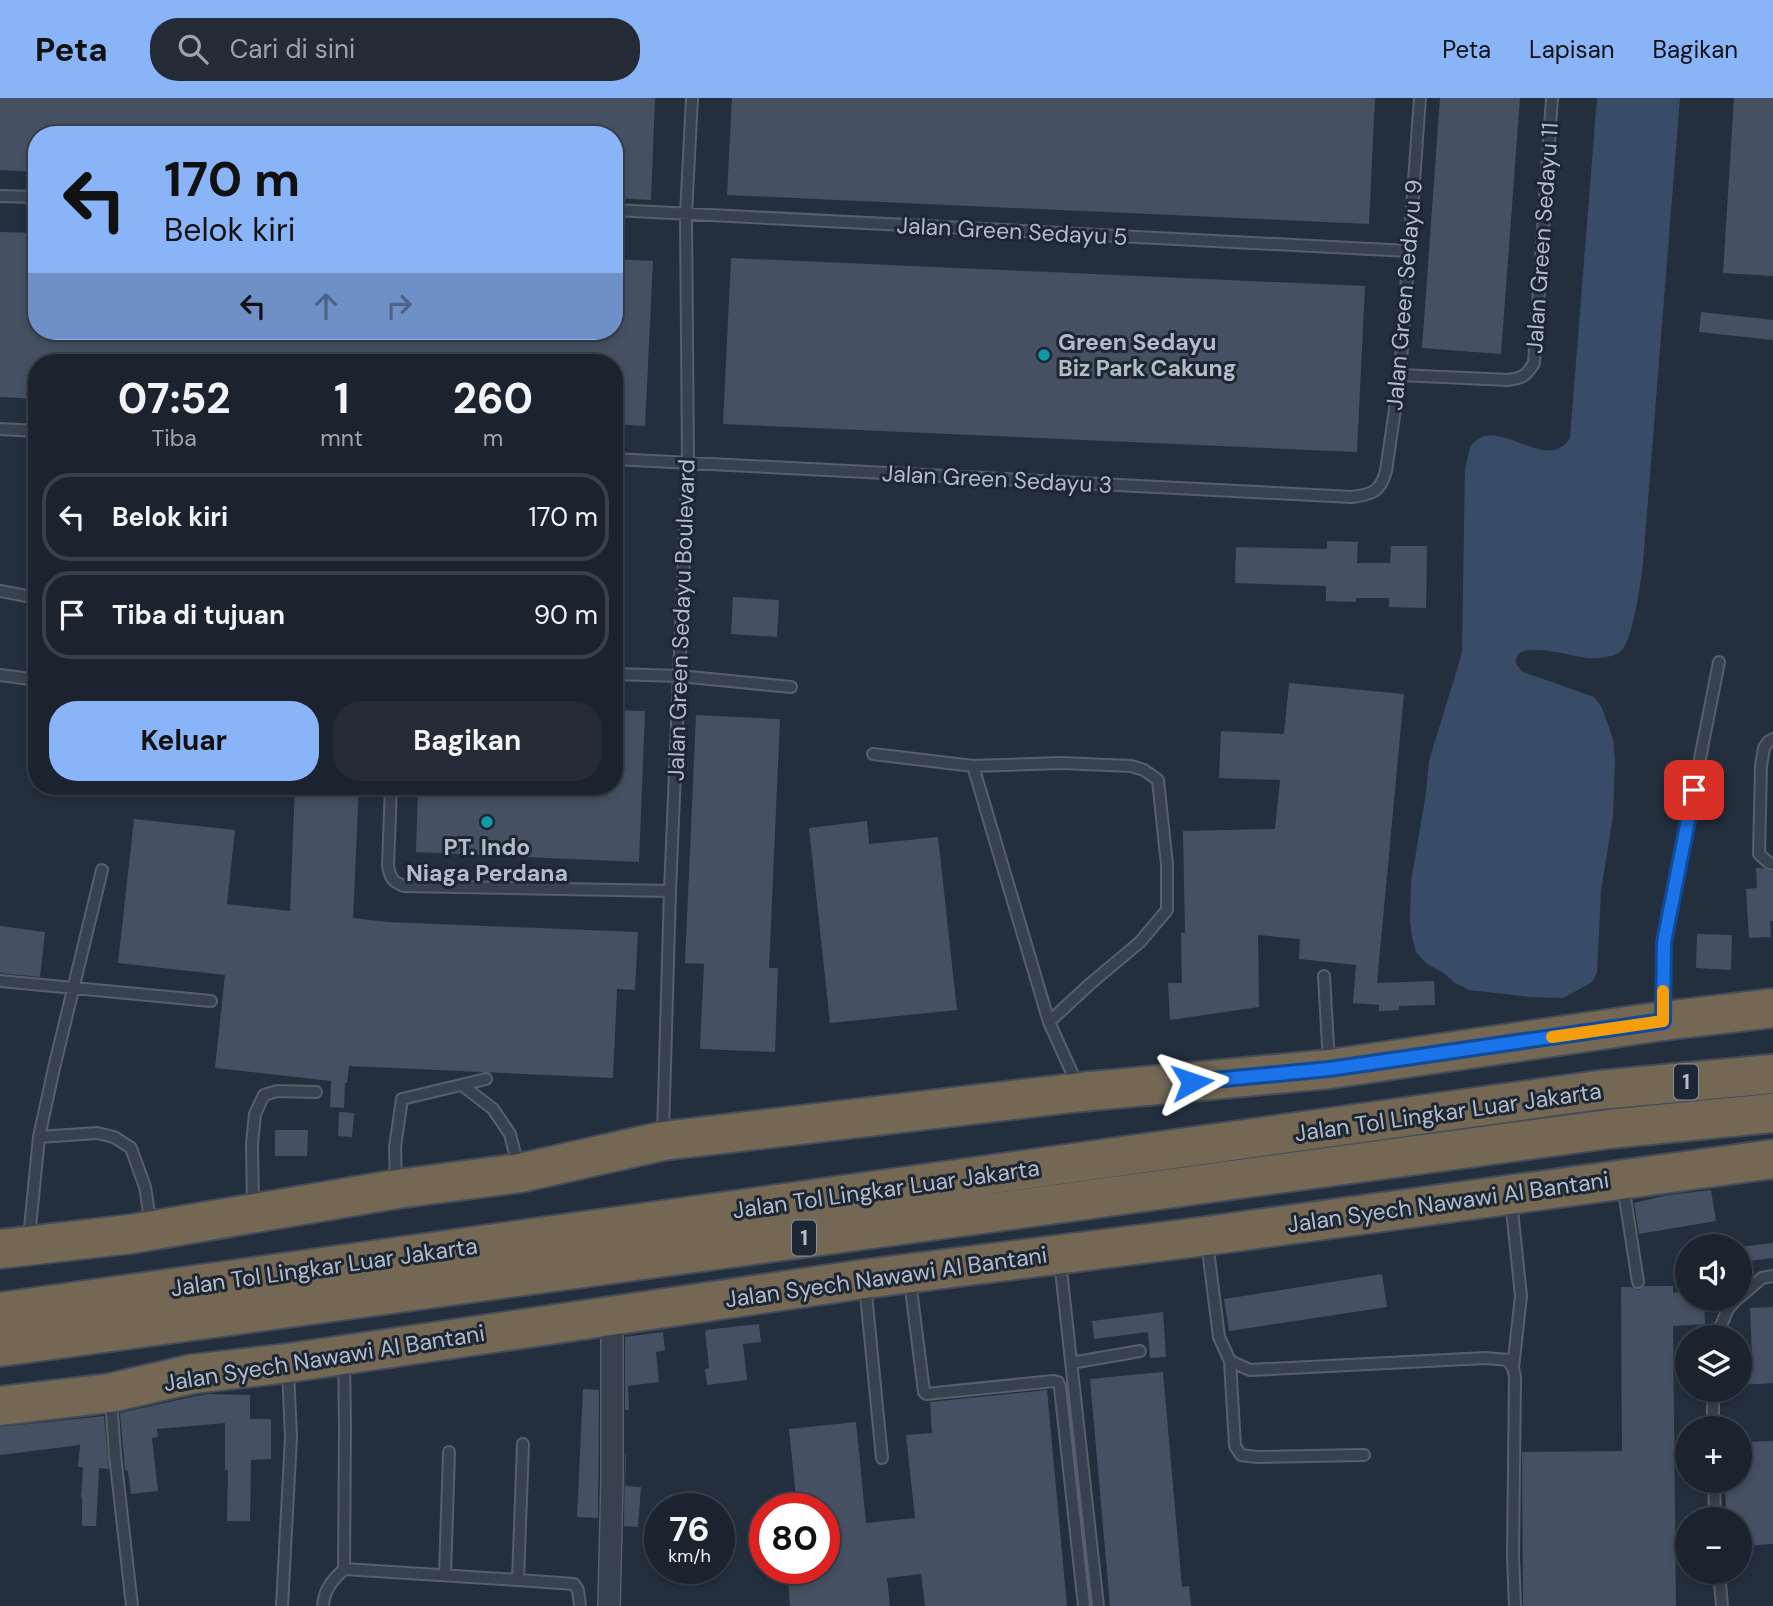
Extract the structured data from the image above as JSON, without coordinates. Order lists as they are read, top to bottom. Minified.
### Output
{"streets":{"highway":["1","Jalan Tol Lingkar Luar Jakarta","Jalan Syech Nawawi Al Bantani"],"lane":["Jalan Green Sedayu 5","Jalan Green Sedayu 11","Jalan Green Sedayu 9","Jalan Green Sedayu 3","Jalan Green Sedayu Boulevard"]},"crossings":[["Jalan Green Sedayu 5","Jalan Green Sedayu 9"],["Jalan Green Sedayu 5","Jalan Green Sedayu Boulevard"],["Jalan Green Sedayu 11","Jalan Green Sedayu 9"],["Jalan Green Sedayu 9","Jalan Green Sedayu 3"],["Jalan Green Sedayu 3","Jalan Green Sedayu Boulevard"]],"places":["Green Sedayu Biz Park Cakung","PT. Indo Niaga Perdana"],"page":{"header":"Peta","search":"Cari di sini","nav":["Peta","Lapisan","Bagikan"],"turn":["170 m","Belok kiri"],"eta":["07:52","Tiba","1","mnt","260","m"],"list":[{"name":"Belok kiri","value":"170 m"},{"name":"Tiba di tujuan","value":"90 m"}],"buttons":["Keluar","Bagikan"],"map_buttons":["+","−"],"speed":"76 km/h","limit":"80"}}
